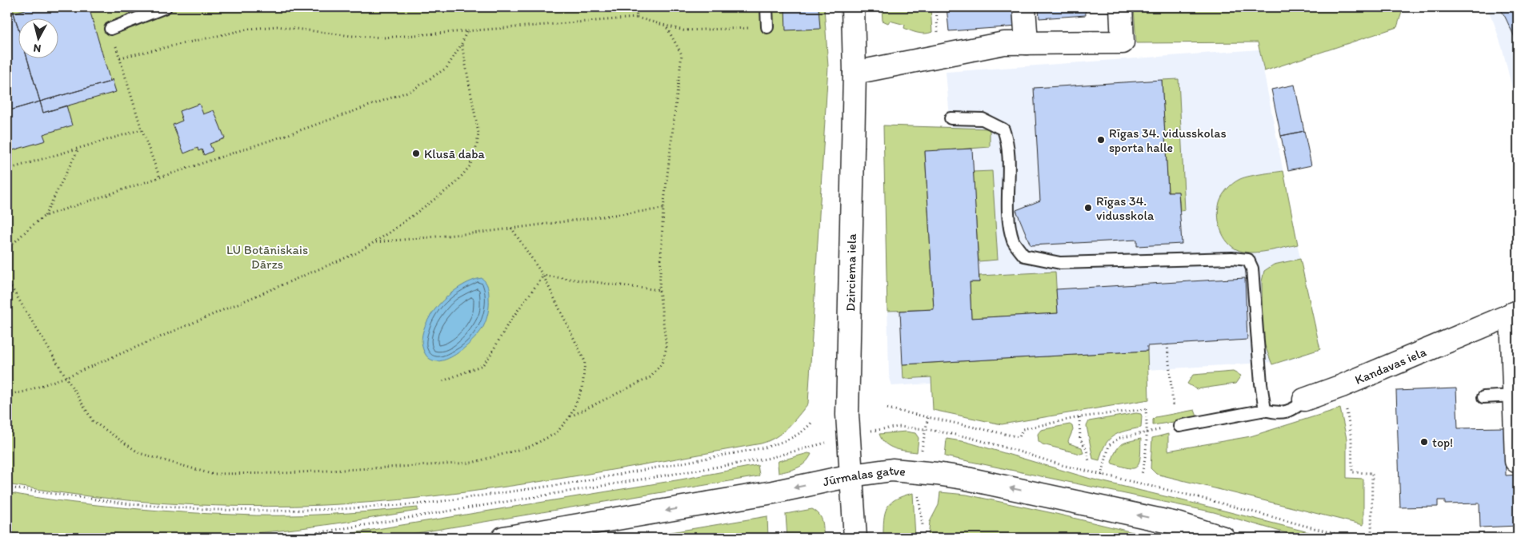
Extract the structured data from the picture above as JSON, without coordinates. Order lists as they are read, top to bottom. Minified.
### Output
{"streets":{"street":["Dzirciema iela","Kandavas iela","Jūrmalas gatve"]},"crossings":[["Dzirciema iela","Jūrmalas gatve"]],"one_way":["Jūrmalas gatve"],"parks":["LU Botāniskais Dārzs"],"places":["Rīgas 34. vidusskolas sporta halle","Klusā daba","Rīgas 34. vidusskola","top!"],"north":"bottom"}
